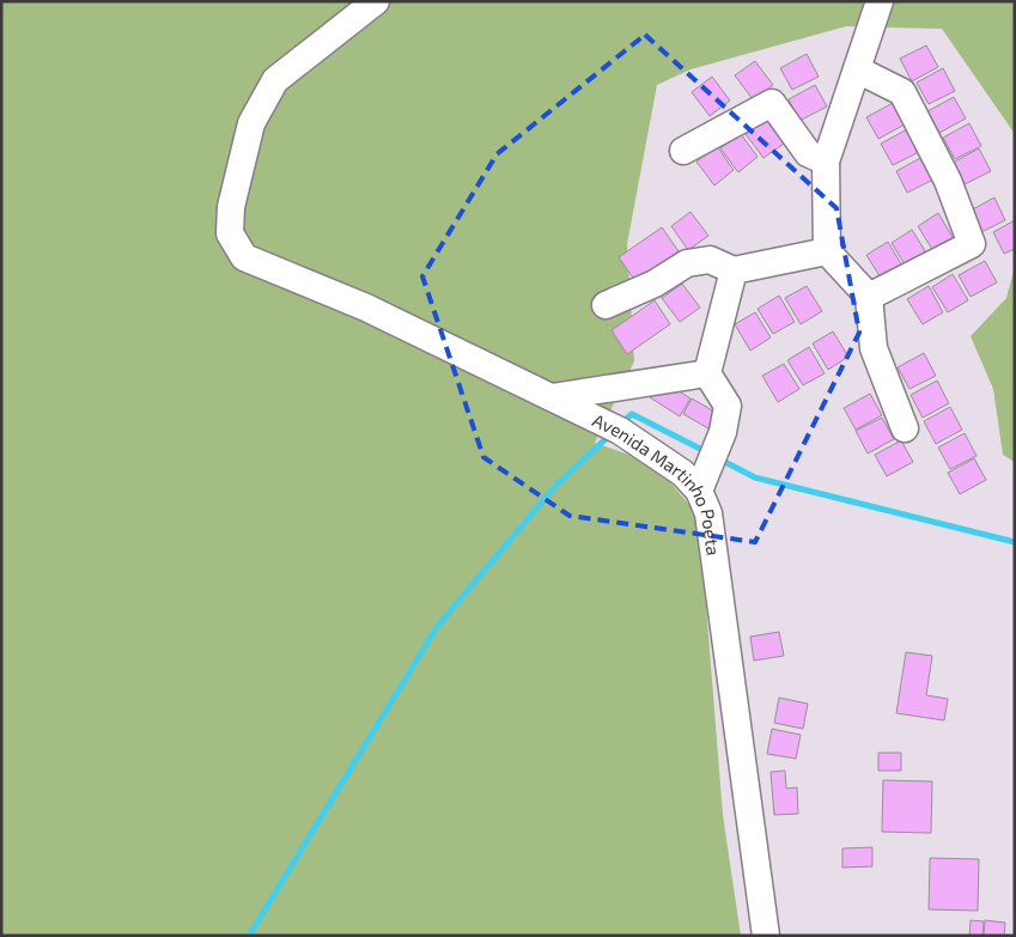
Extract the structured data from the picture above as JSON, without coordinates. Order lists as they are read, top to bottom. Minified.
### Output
{"streets":{"street":["Avenida Martinho Poeta"]}}
